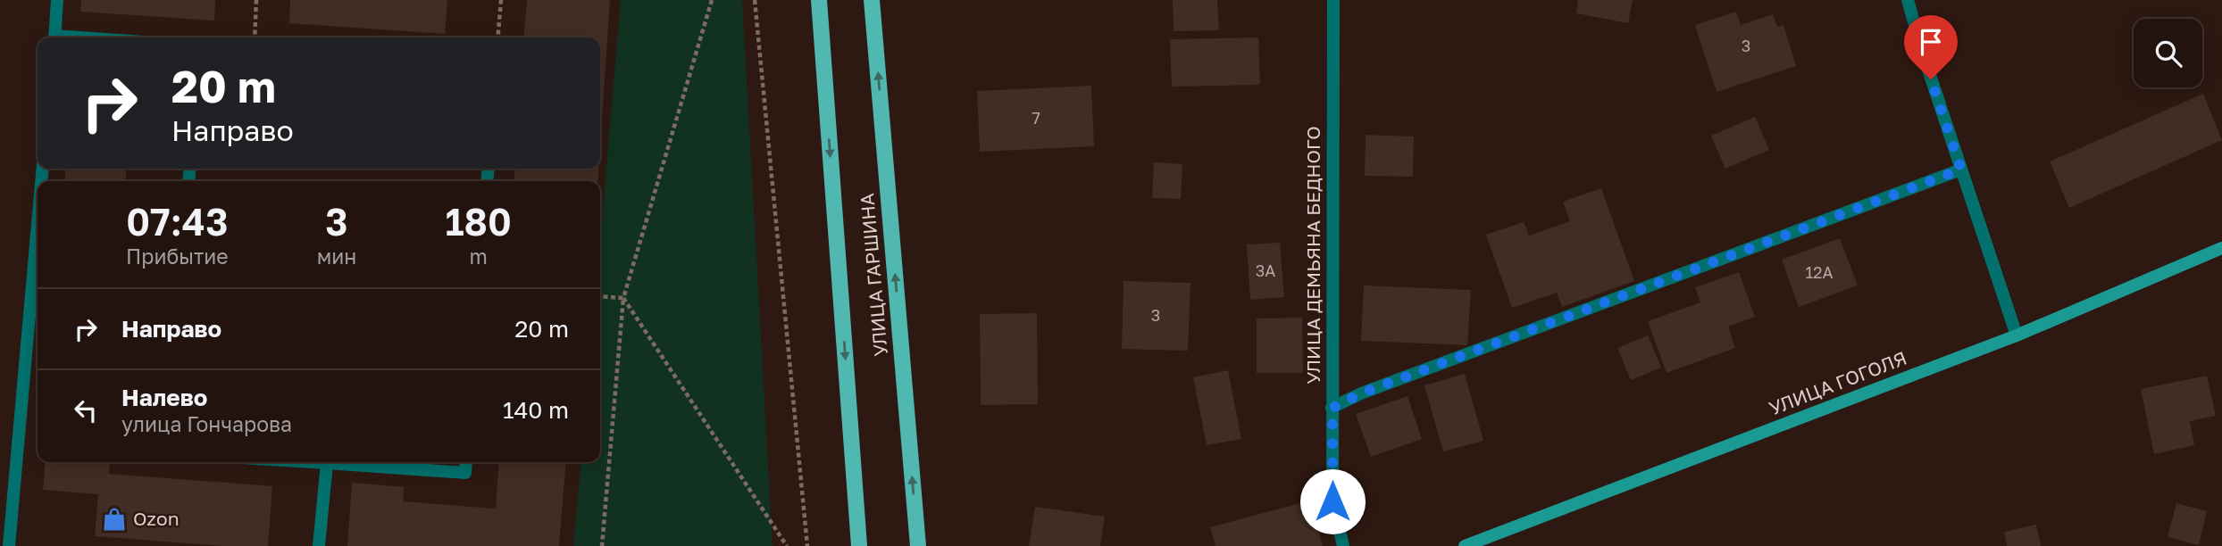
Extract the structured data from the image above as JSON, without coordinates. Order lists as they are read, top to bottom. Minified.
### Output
{"streets":{"main road":["УЛИЦА ГАРШИНА"],"street":["УЛИЦА ДЕМЬЯНА БЕДНОГО","УЛИЦА ГОГОЛЯ"]},"places":{"shop":["Ozon"]},"house_numbers":["3","7","3А","12А","3"],"page":{"turn":["20 m","Направо"],"eta":["07:43","Прибытие","3","мин","180","m"],"list":[{"name":"Направо","value":"20 m"},{"name":"Налево","note":"улица Гончарова","value":"140 m"}]}}
